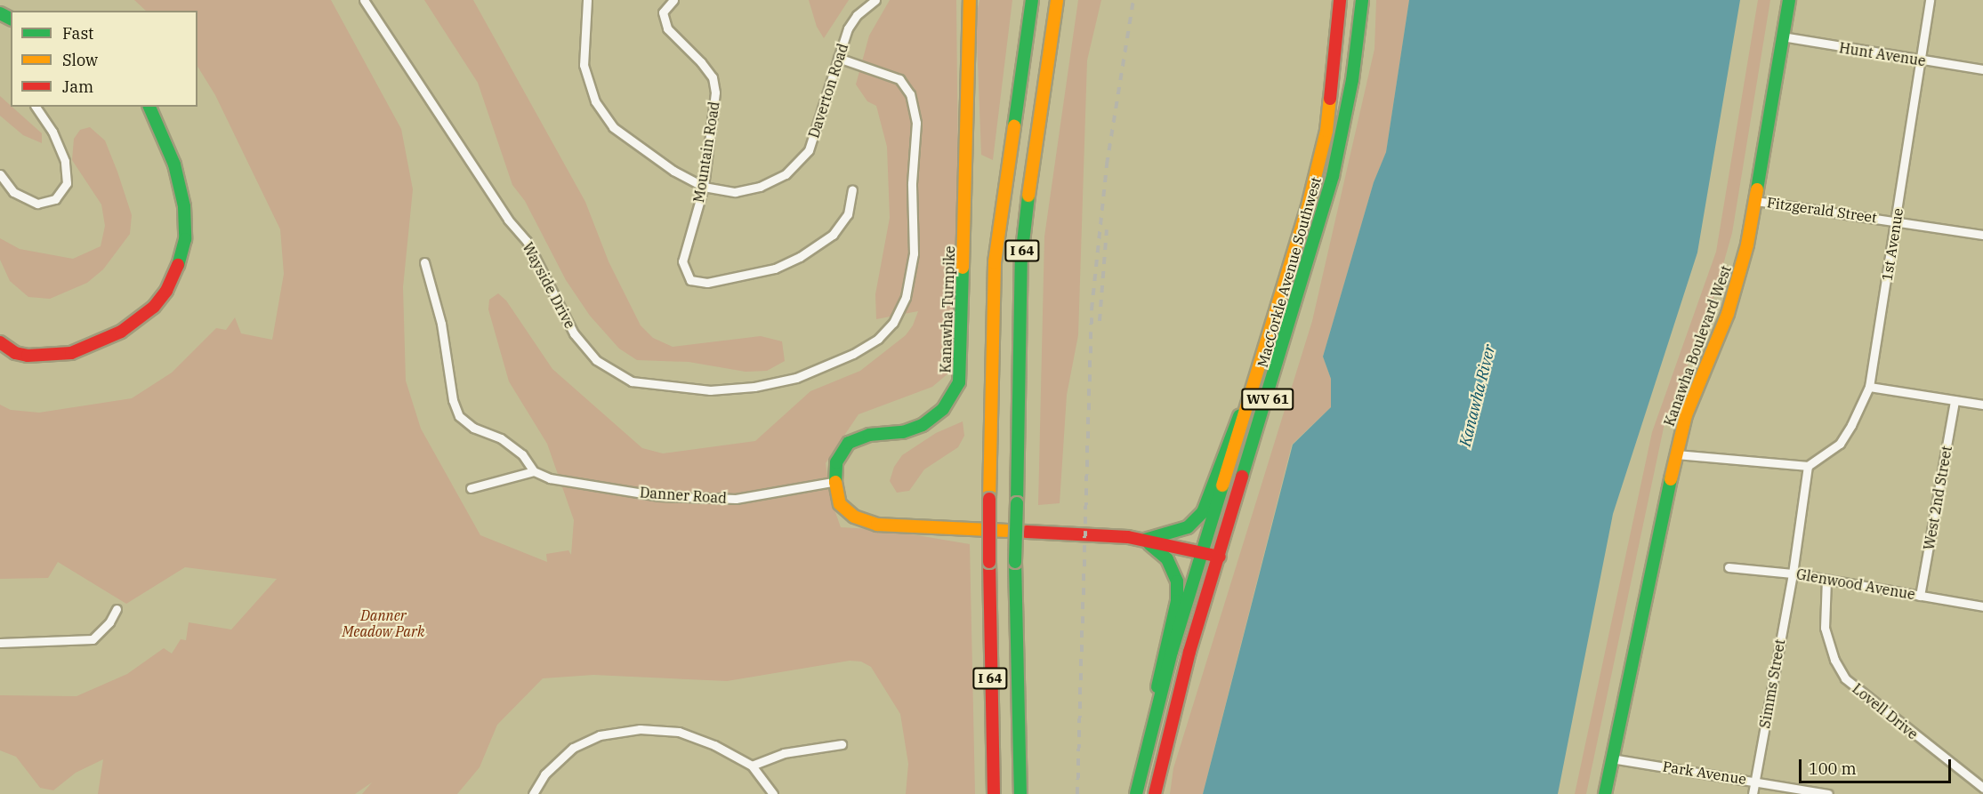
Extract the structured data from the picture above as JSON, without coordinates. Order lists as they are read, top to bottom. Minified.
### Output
{"streets":{"main road":["I 64","MacCorkle Avenue Southwest","Kanawha Turnpike","Kanawha Boulevard West","WV 61"],"street":["Hunt Avenue","Daverton Road","Mountain Road","Fitzgerald Street","1st Avenue","Wayside Drive","Danner Road","West 2nd Street","Glenwood Avenue","Simms Street","Lovell Drive","Park Avenue"]},"crossings":[["Hunt Avenue","1st Avenue"],["Hunt Avenue","Kanawha Boulevard West"],["Daverton Road","Mountain Road"],["Daverton Road","Wayside Drive"],["Fitzgerald Street","1st Avenue"],["Fitzgerald Street","Kanawha Boulevard West"],["Kanawha Turnpike","Danner Road"],["Kanawha Boulevard West","Park Avenue"],["West 2nd Street","Glenwood Avenue"],["Glenwood Avenue","Simms Street"],["Glenwood Avenue","Lovell Drive"],["Simms Street","Park Avenue"]],"water":["Kanawha River"],"parks":["Danner Meadow Park"],"legend":["Fast","Slow","Jam"],"scale_bar":"100 m"}
